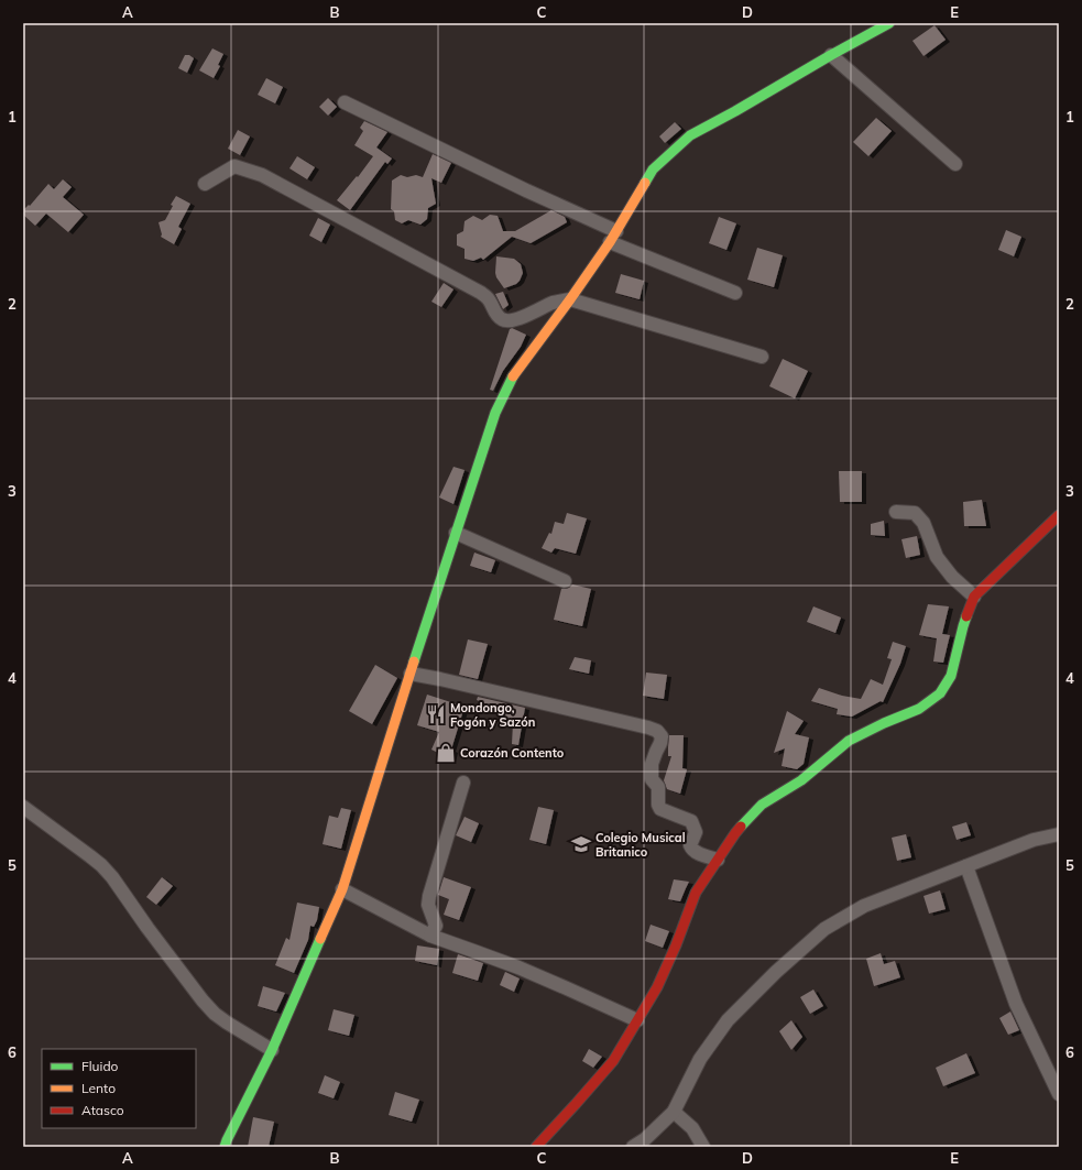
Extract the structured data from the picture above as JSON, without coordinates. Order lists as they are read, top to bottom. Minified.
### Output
{"places":{"restaurant":["Mondongo, Fogón y Sazón"],"shop":["Corazón Contento"],"school or university":["Colegio Musical Britanico"]},"legend":["Fluido","Lento","Atasco"],"grid":{"columns":["A","B","C","D","E"],"rows":["1","2","3","4","5","6"]}}
